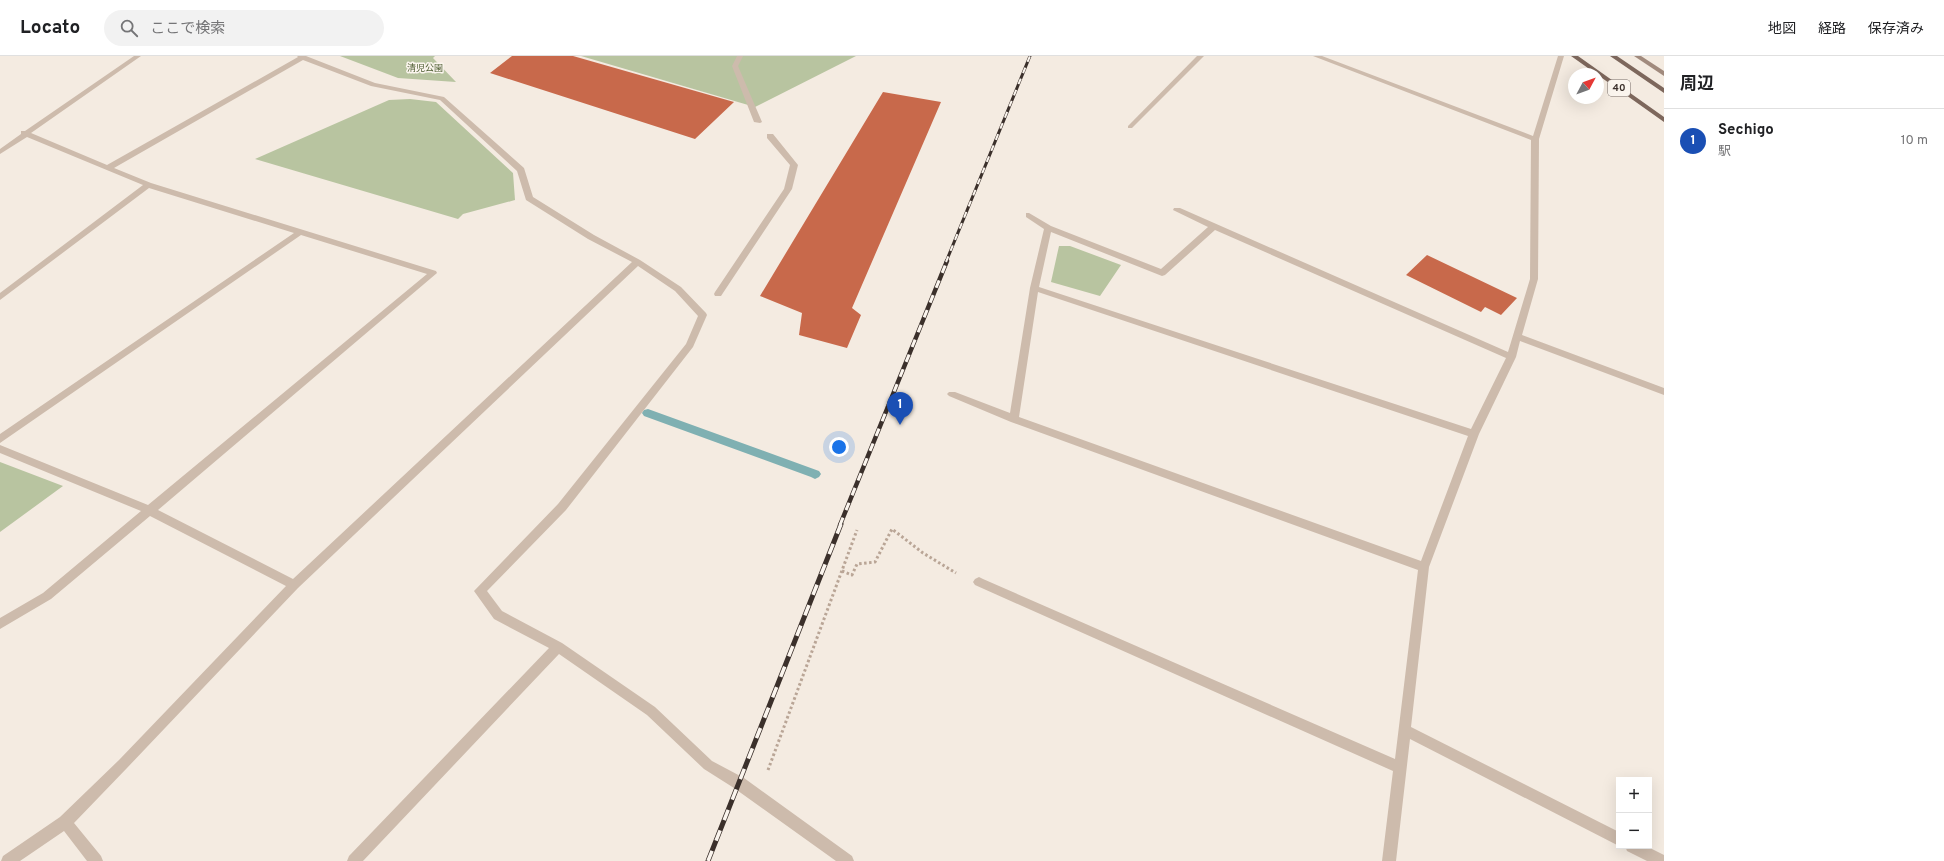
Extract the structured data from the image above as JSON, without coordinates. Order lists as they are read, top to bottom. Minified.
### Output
{"streets":{"main road":["40"]},"parks":["清児公園"],"north":"top right","page":{"header":"Locato","search":"ここで検索","nav":["地図","経路","保存済み"],"heading":"周辺","list":[{"mark":"1","name":"Sechigo","note":"駅","value":"10 m"}],"pins":"1","map_buttons":["+","−"]}}
